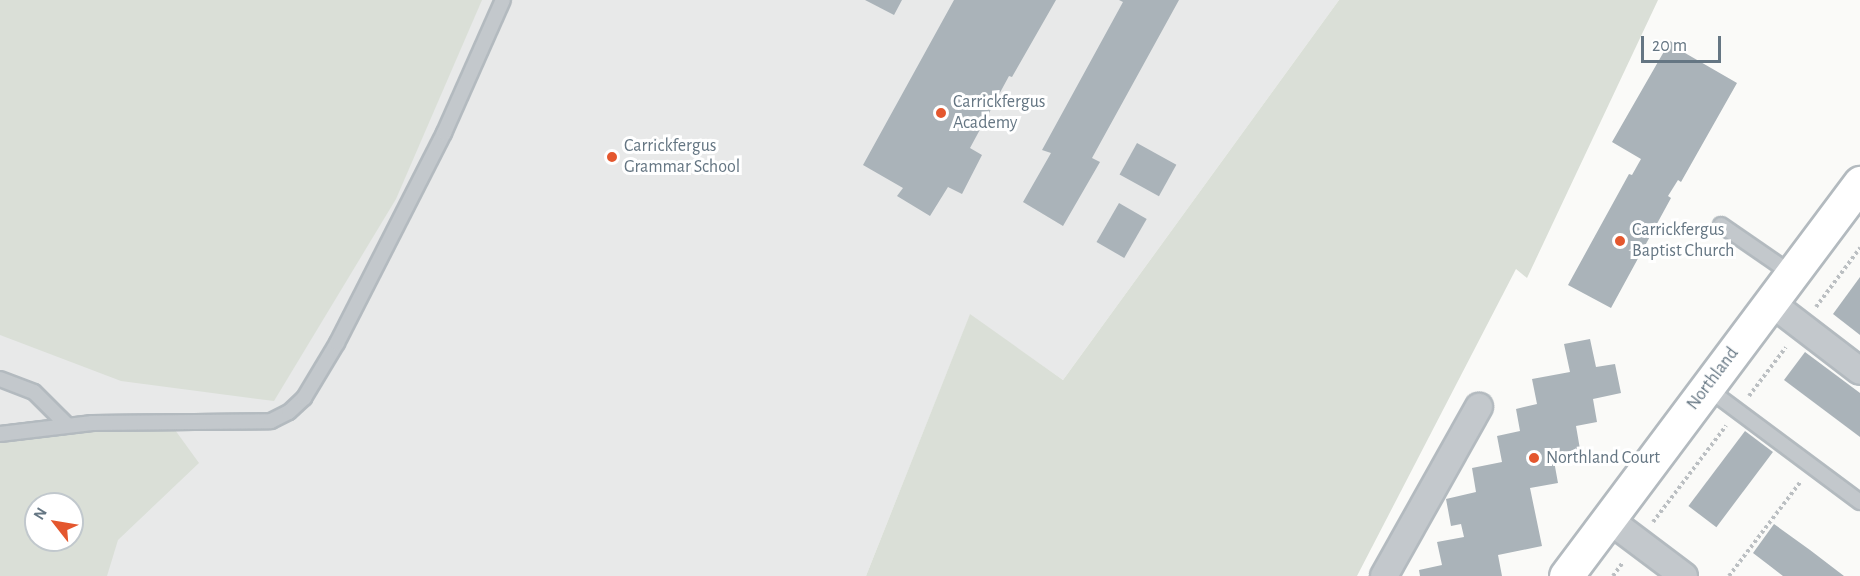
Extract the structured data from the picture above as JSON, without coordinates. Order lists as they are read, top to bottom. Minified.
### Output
{"streets":{"street":["Northland"]},"places":["Carrickfergus Academy","Carrickfergus Grammar School","Carrickfergus Baptist Church","Northland Court"],"scale_bar":"20 m","north":"top left"}
